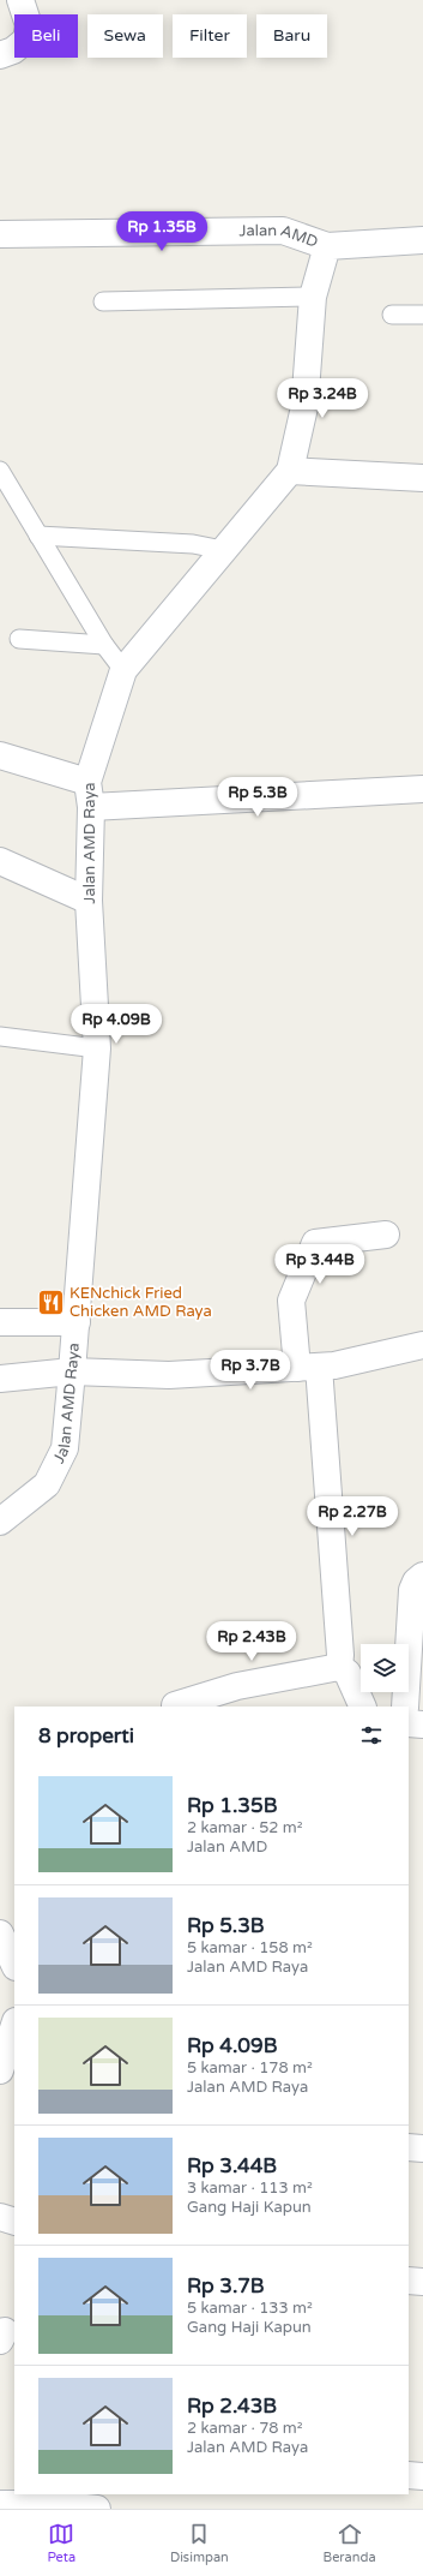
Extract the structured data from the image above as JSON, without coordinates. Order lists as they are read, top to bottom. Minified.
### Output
{"streets":{"street":["Jalan AMD","Jalan AMD Raya"]},"crossings":[["Jalan AMD","Jalan AMD Raya"]],"places":{"restaurant":["KENchick Fried Chicken AMD Raya"]},"page":{"chip":["Beli","Sewa","Filter","Baru"],"price":["Rp 1.35B","Rp 3.24B","Rp 5.3B","Rp 4.09B","Rp 3.44B","Rp 3.7B","Rp 2.27B","Rp 2.43B"],"heading":"8 properti","list":[{"name":"Rp 1.35B","note":"2 kamar · 52 m² · Jalan AMD"},{"name":"Rp 5.3B","note":"5 kamar · 158 m² · Jalan AMD Raya"},{"name":"Rp 4.09B","note":"5 kamar · 178 m² · Jalan AMD Raya"},{"name":"Rp 3.44B","note":"3 kamar · 113 m² · Gang Haji Kapun"},{"name":"Rp 3.7B","note":"5 kamar · 133 m² · Gang Haji Kapun"},{"name":"Rp 2.43B","note":"2 kamar · 78 m² · Jalan AMD Raya"}],"tabs":["Peta","Disimpan","Beranda"]}}
